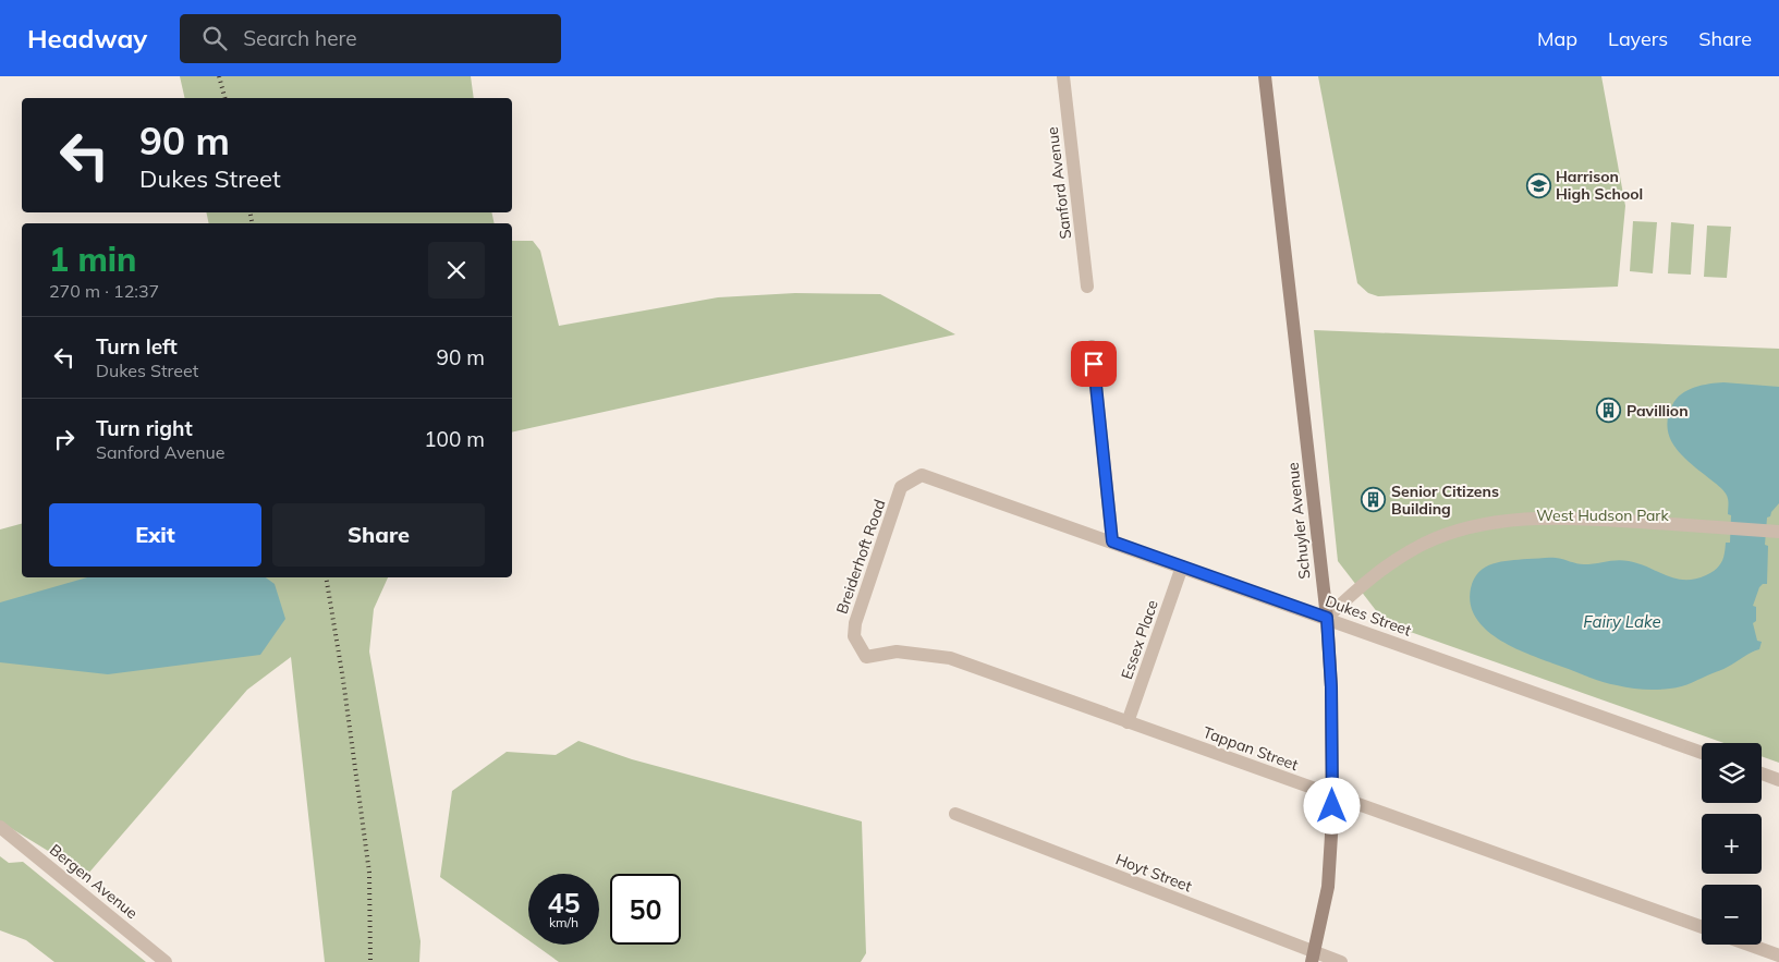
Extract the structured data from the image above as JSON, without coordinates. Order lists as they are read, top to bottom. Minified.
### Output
{"streets":{"main road":["Schuyler Avenue"],"street":["Sanford Avenue","Breiderhoft Road","Dukes Street","Essex Place","Tappan Street","Hoyt Street","Bergen Avenue"]},"crossings":[["Schuyler Avenue","Dukes Street"],["Schuyler Avenue","Tappan Street"],["Schuyler Avenue","Hoyt Street"],["Breiderhoft Road","Dukes Street"],["Breiderhoft Road","Tappan Street"],["Dukes Street","Essex Place"],["Essex Place","Tappan Street"]],"water":["Fairy Lake"],"parks":["West Hudson Park"],"places":{"school or university":["Harrison High School"],"building":["Pavillion","Senior Citizens Building"]},"page":{"header":"Headway","search":"Search here","nav":["Map","Layers","Share"],"turn":["90 m","Dukes Street"],"heading":["1 min","270 m · 12:37"],"list":[{"name":"Turn left","note":"Dukes Street","value":"90 m"},{"name":"Turn right","note":"Sanford Avenue","value":"100 m"}],"buttons":["Exit","Share"],"map_buttons":["+","−"],"speed":"45 km/h","limit":"50"}}
